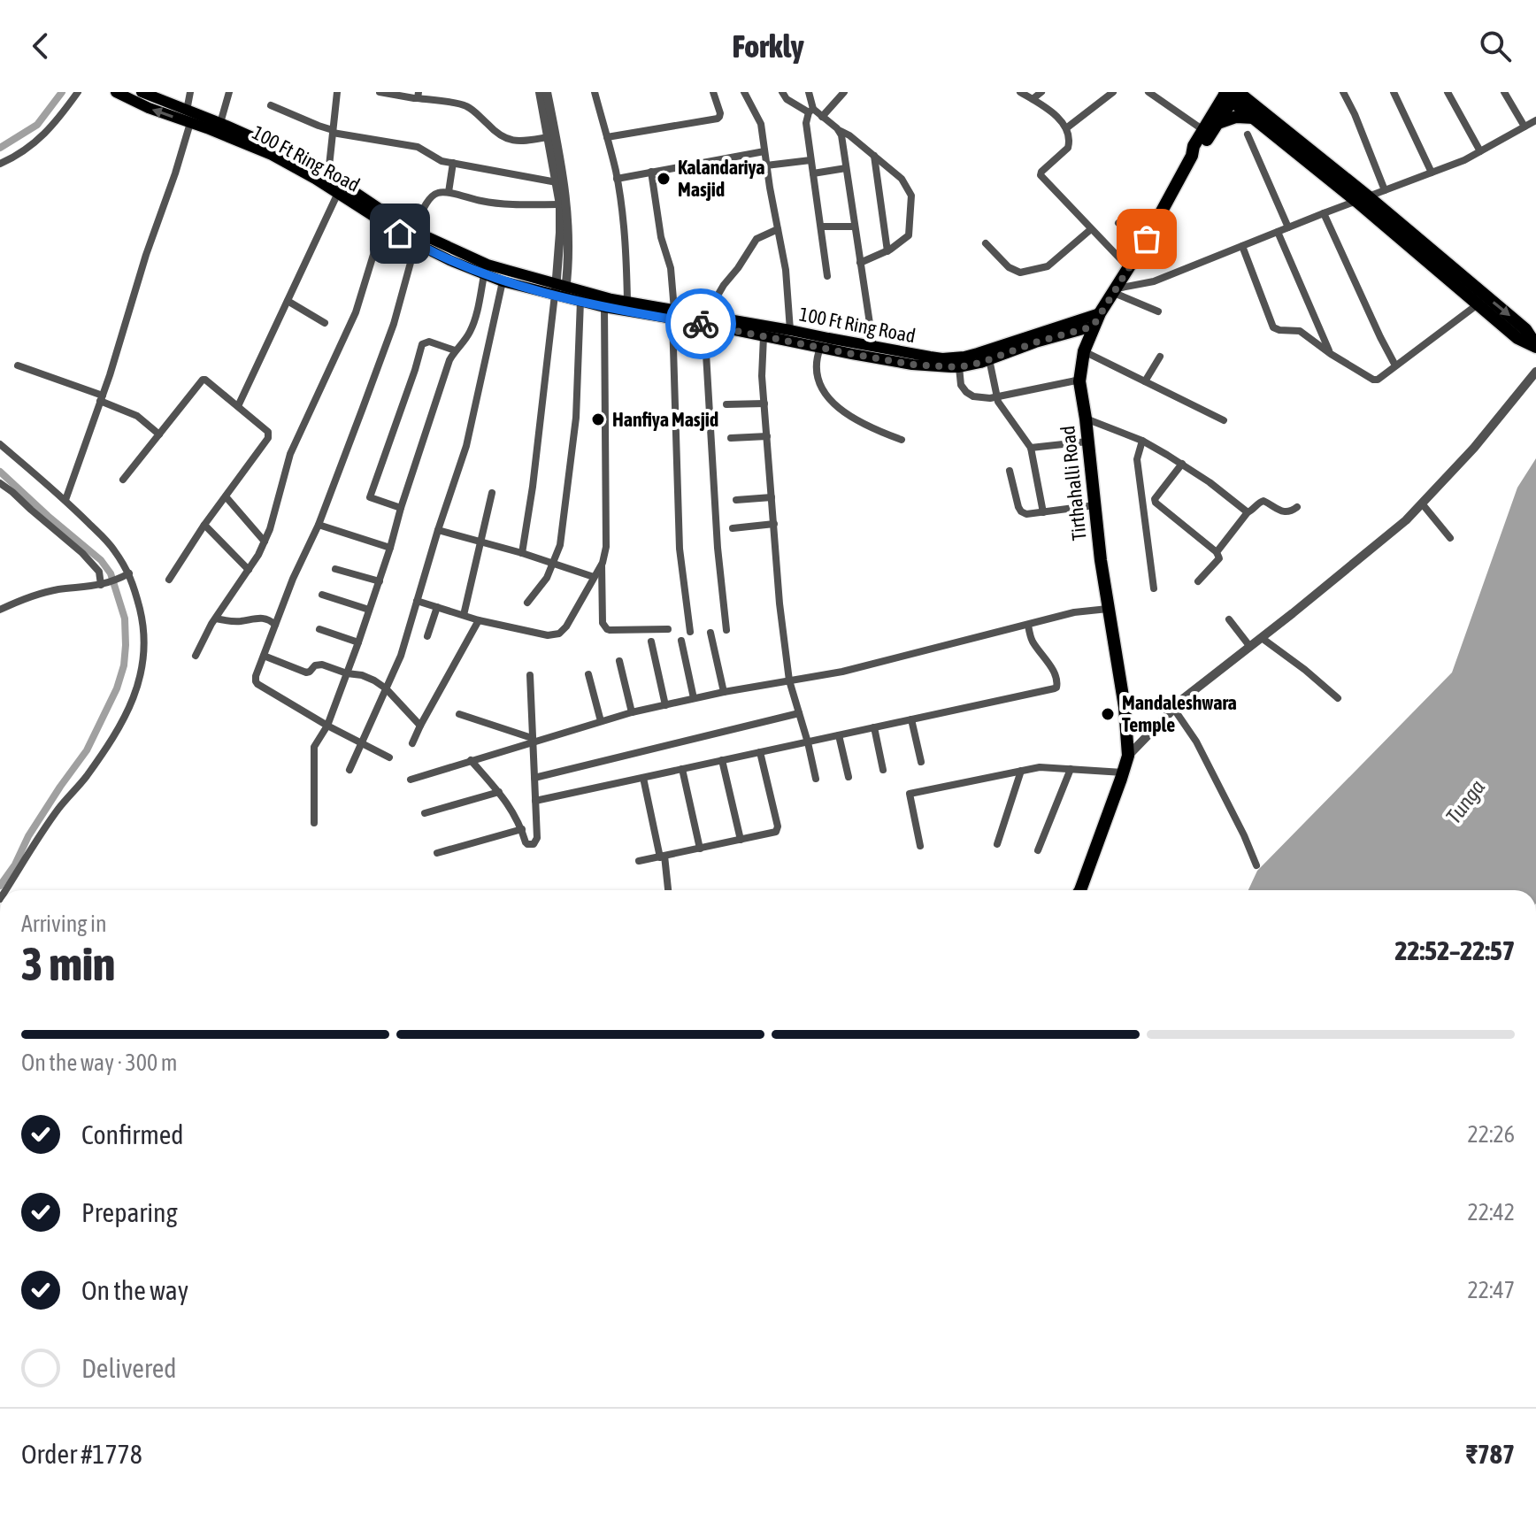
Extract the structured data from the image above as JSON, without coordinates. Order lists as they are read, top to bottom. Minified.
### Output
{"streets":{"highway":["Tirthahalli Road"],"main road":["100 Ft Ring Road"]},"crossings":[["100 Ft Ring Road","Tirthahalli Road"]],"water":["Tunga"],"places":["Kalandariya Masjid","Hanfiya Masjid","Mandaleshwara Temple"],"page":{"header":"Forkly","heading":["3 min","Arriving in","22:52–22:57"],"panel":["Order #1778","₹787"],"bar":"On the way · 300 m","list":[["Confirmed","22:26"],["Preparing","22:42"],["On the way","22:47"],"Delivered"]}}
